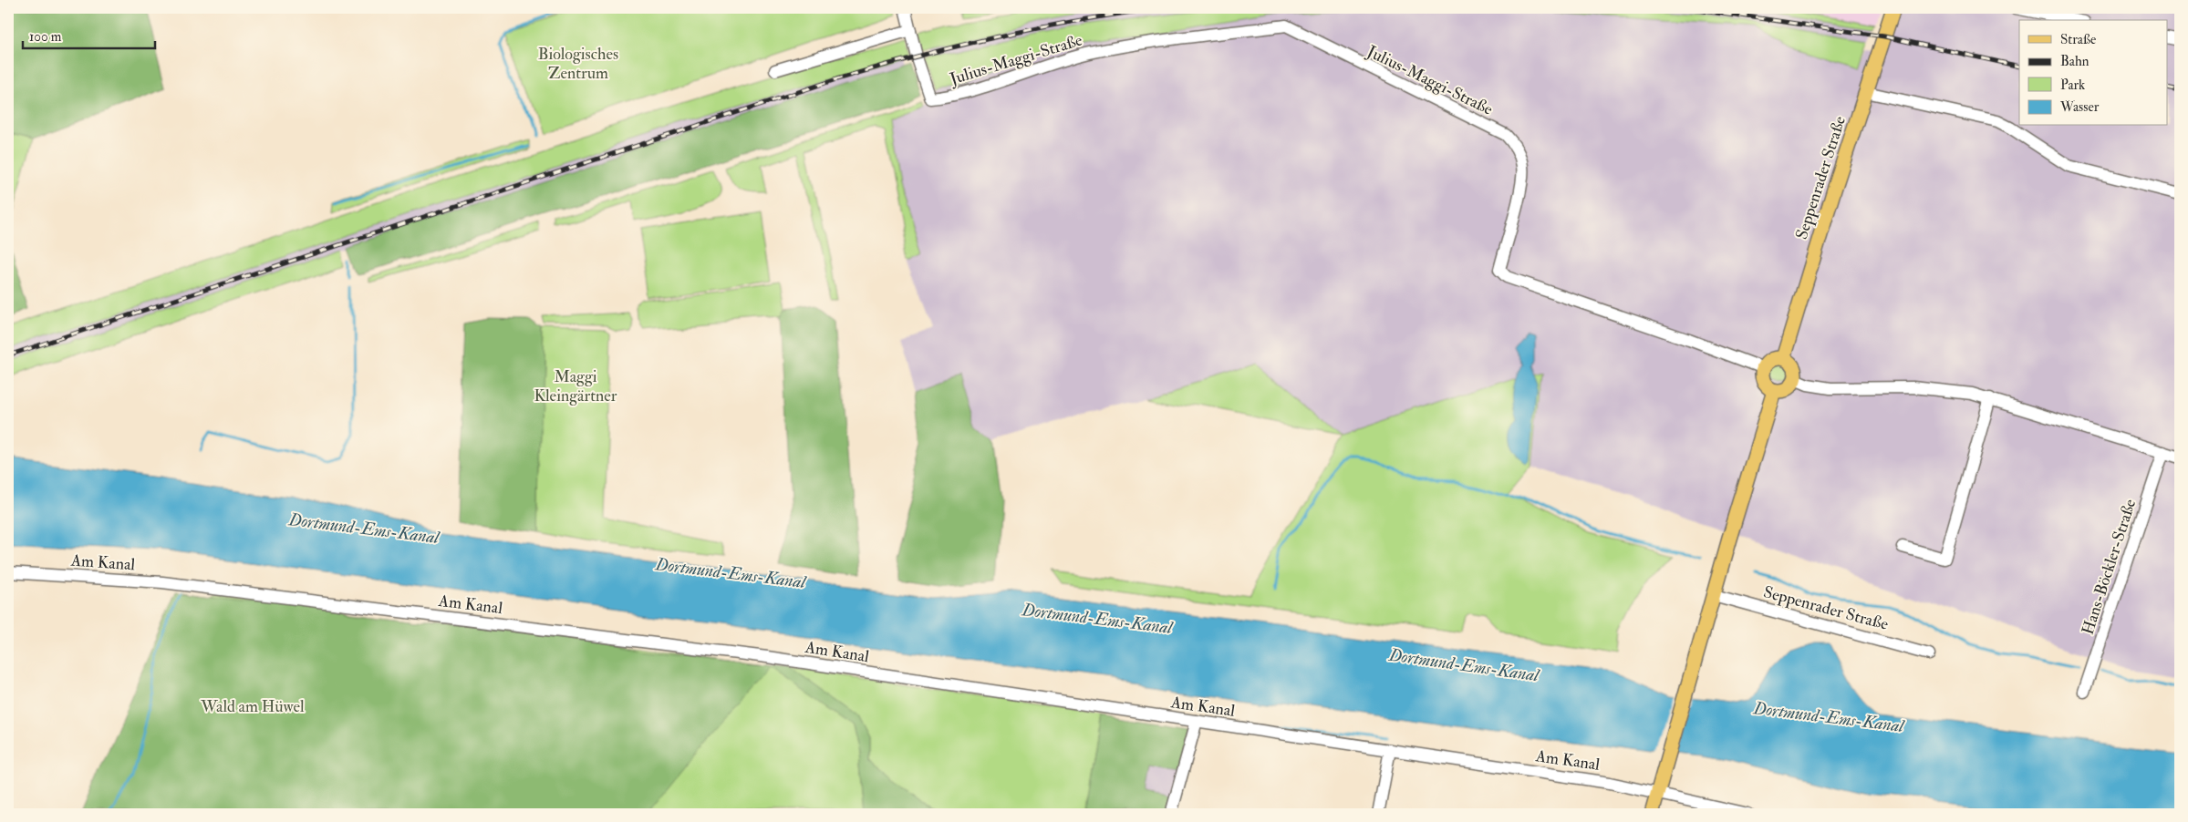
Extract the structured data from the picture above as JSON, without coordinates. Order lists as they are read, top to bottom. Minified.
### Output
{"streets":{"main road":["Seppenrader Straße"],"street":["Julius-Maggi-Straße","Am Kanal","Hans-Böckler-Straße"]},"crossings":[["Julius-Maggi-Straße","Seppenrader Straße"]],"water":["Dortmund-Ems-Kanal"],"parks":["Biologisches Zentrum","Maggi Kleingärtner","Wald am Hüwel"],"legend":["Straße","Bahn","Park","Wasser"],"scale_bar":"100 m"}
